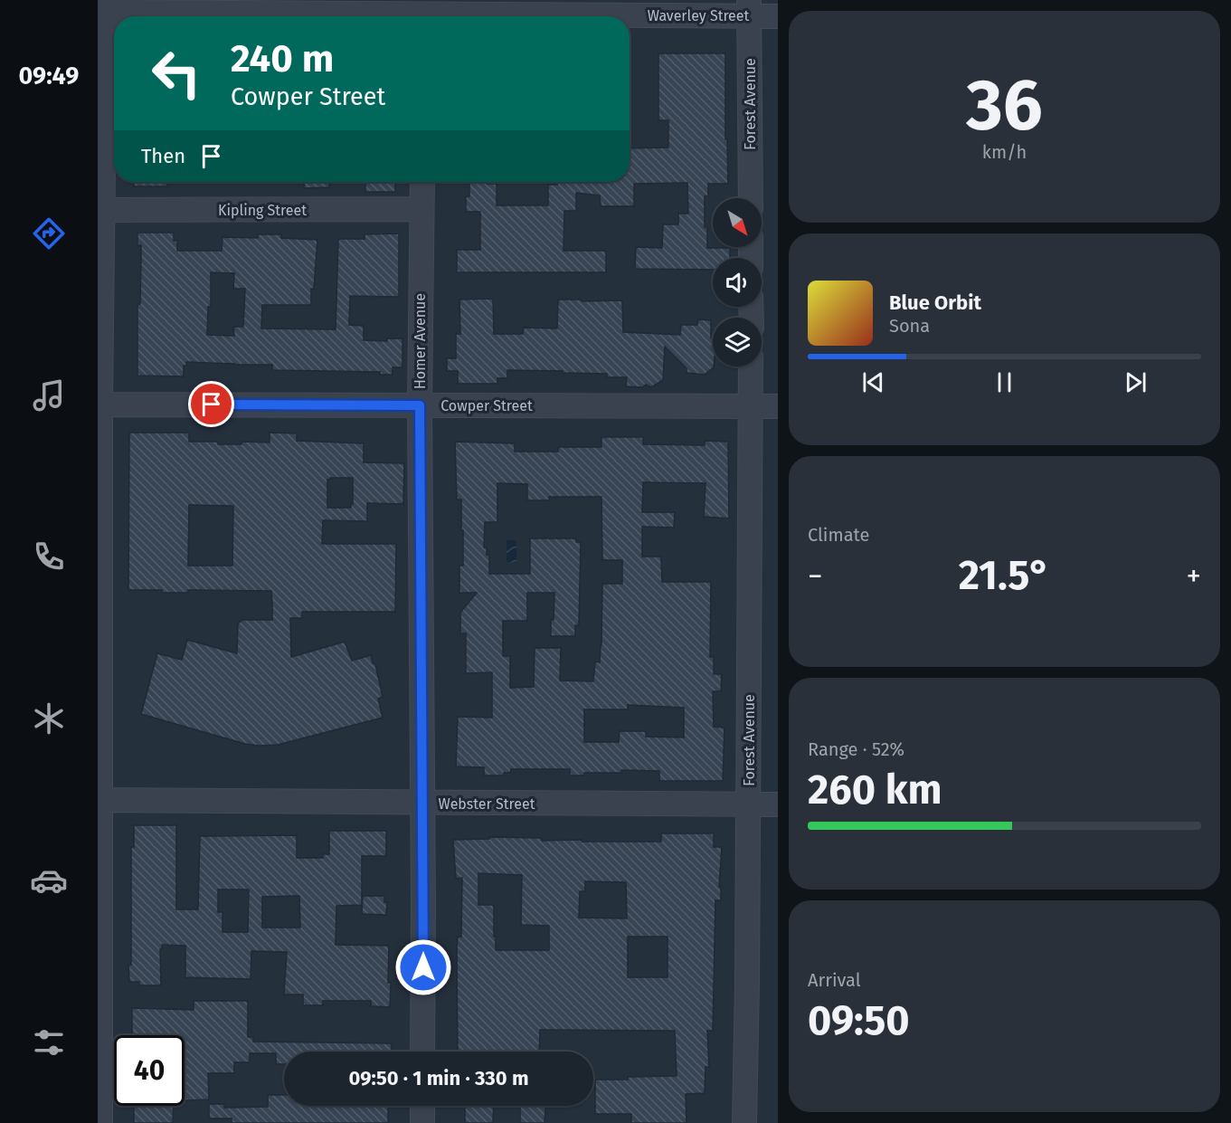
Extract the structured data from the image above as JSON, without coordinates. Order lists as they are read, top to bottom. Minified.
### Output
{"streets":{"street":["Waverley Street","Forest Avenue","Kipling Street","Homer Avenue","Cowper Street","Webster Street"]},"crossings":[["Waverley Street","Forest Avenue"],["Forest Avenue","Cowper Street"],["Forest Avenue","Webster Street"],["Kipling Street","Homer Avenue"],["Homer Avenue","Cowper Street"],["Homer Avenue","Webster Street"]],"north":"bottom right","page":{"tabs":"09:49","tile":[["36","km/h"],"Climate",["Range · 52%","260 km"],["Arrival","09:50"]],"turn":["240 m","Cowper Street"],"then":"Then","song":["Blue Orbit","Sona"],"heat":["−","21.5°","+"],"limit":"40","trip":"09:50 · 1 min · 330 m"}}
